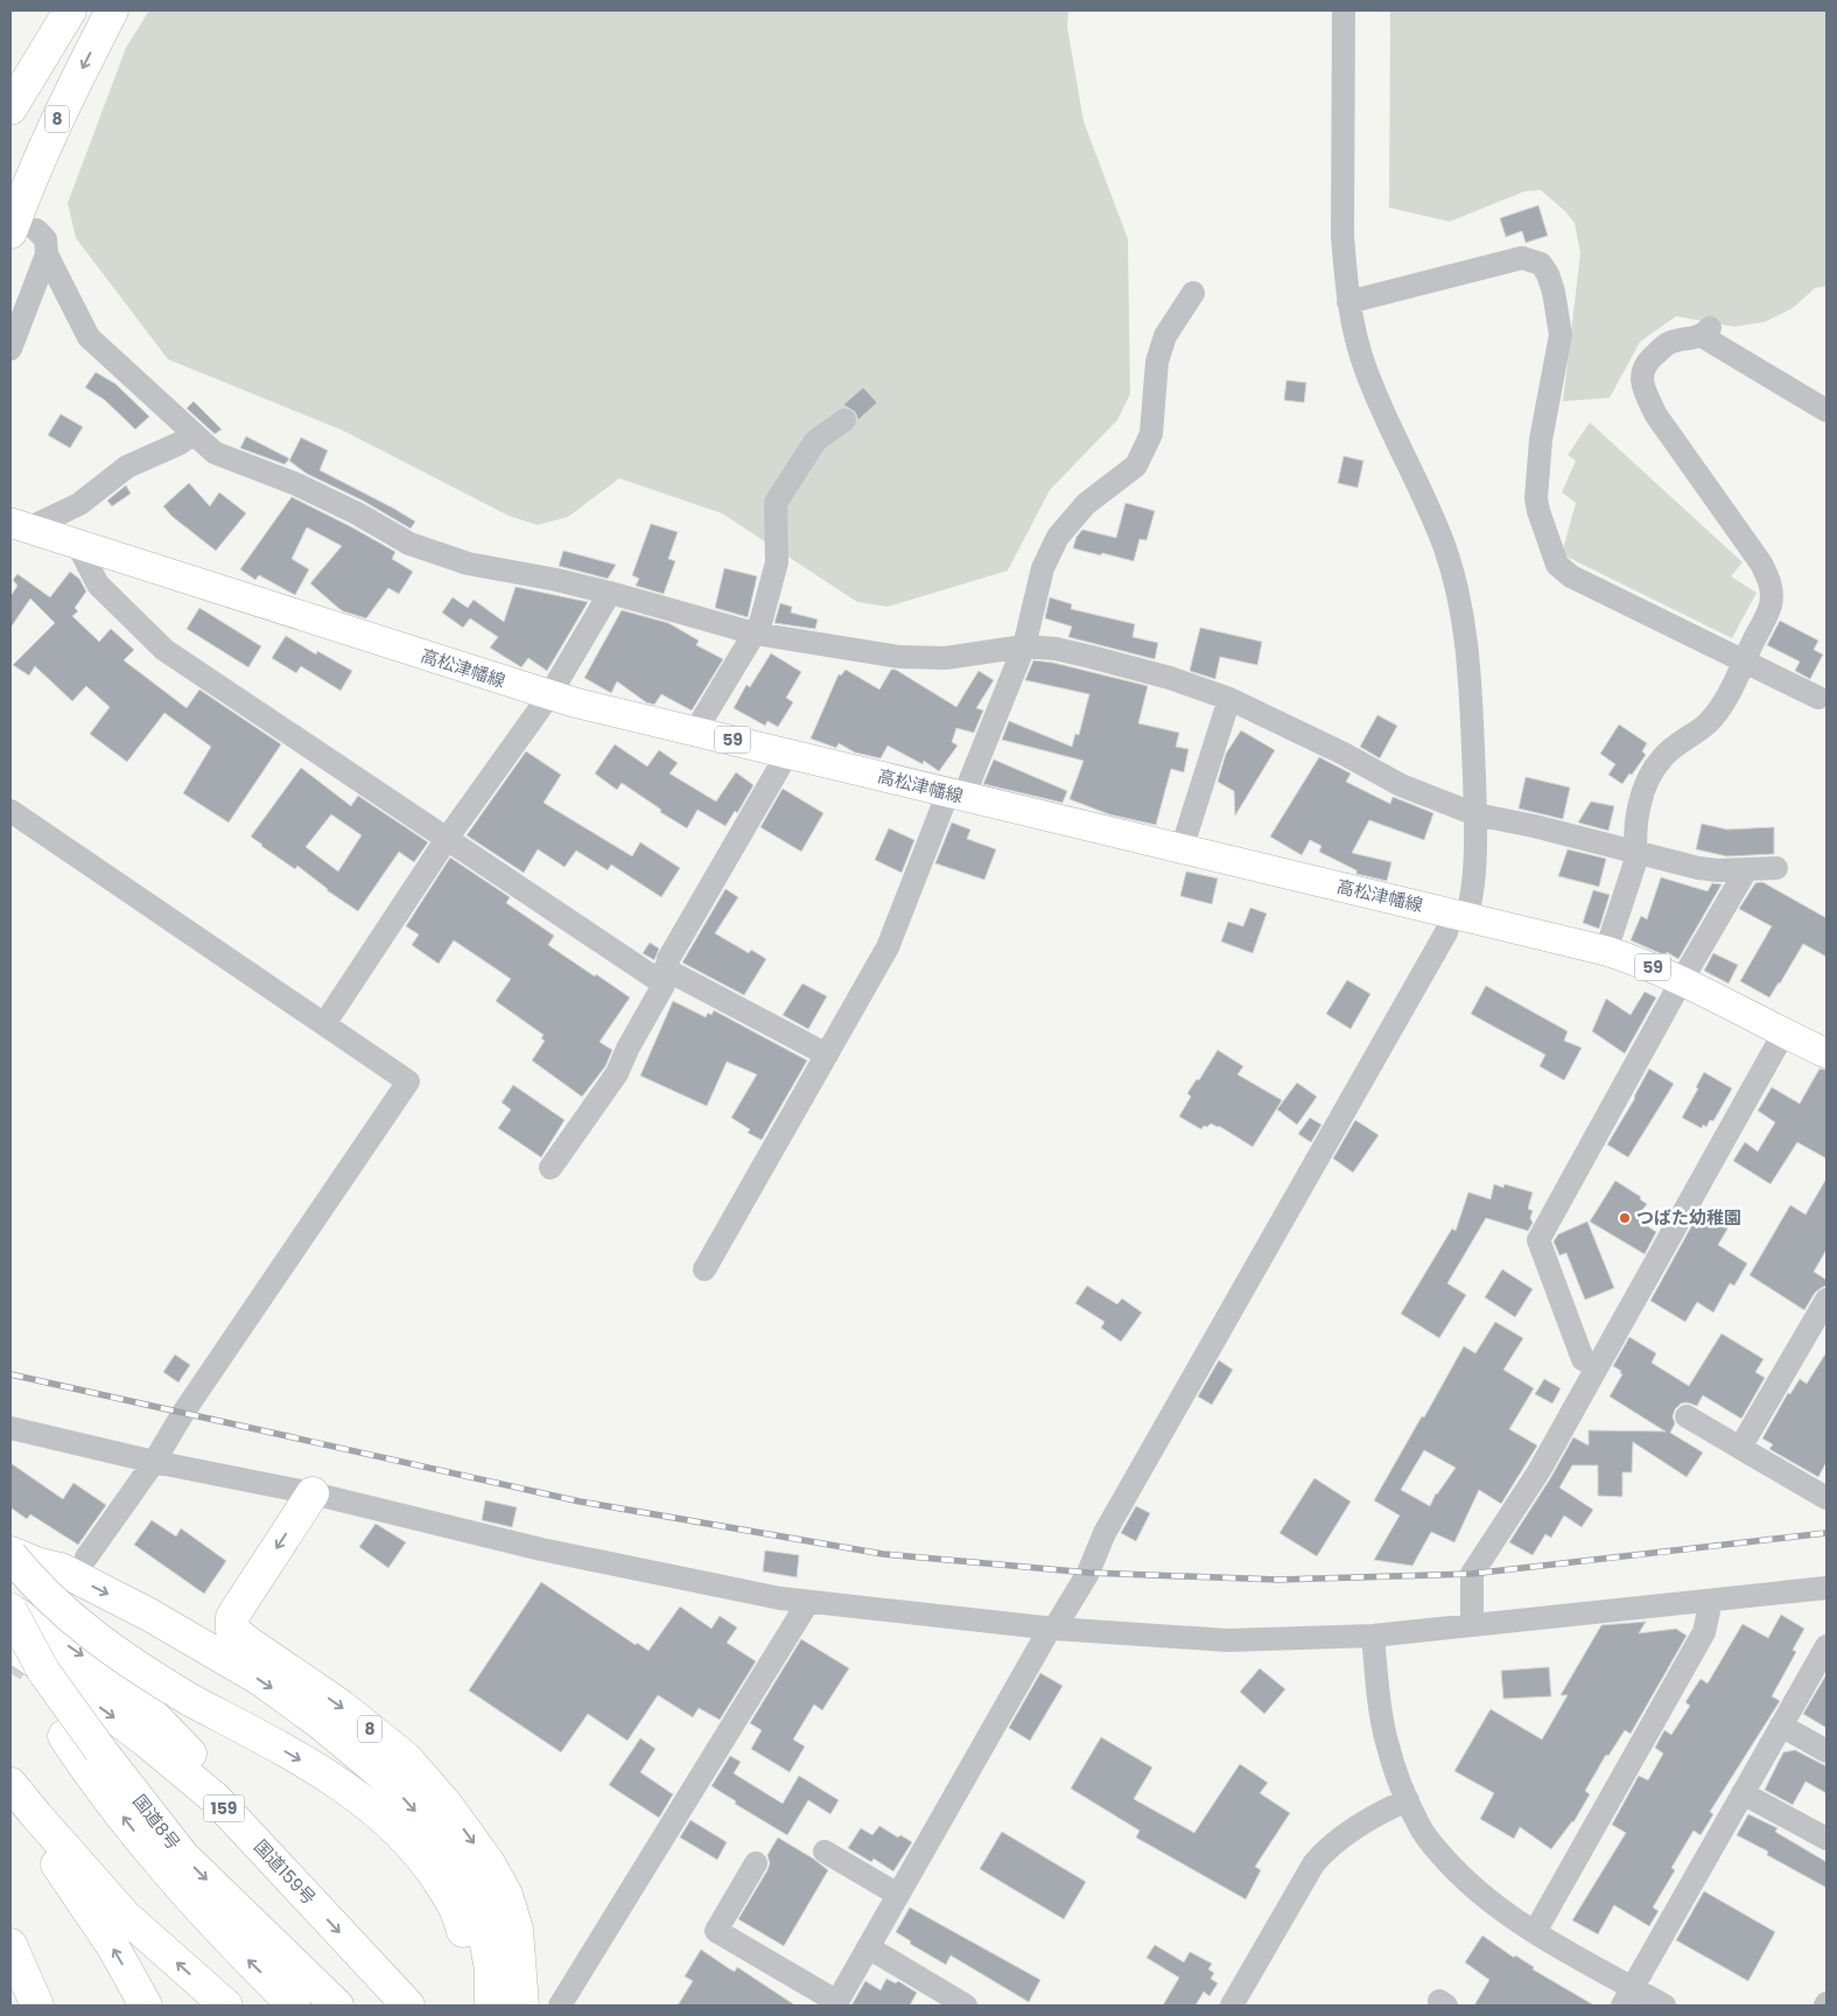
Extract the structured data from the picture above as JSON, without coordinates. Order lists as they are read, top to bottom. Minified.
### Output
{"streets":{"highway":["8","159","国道8号","国道159号"],"main road":["高松津幡線","59"]},"places":["つばた幼稚園"]}
